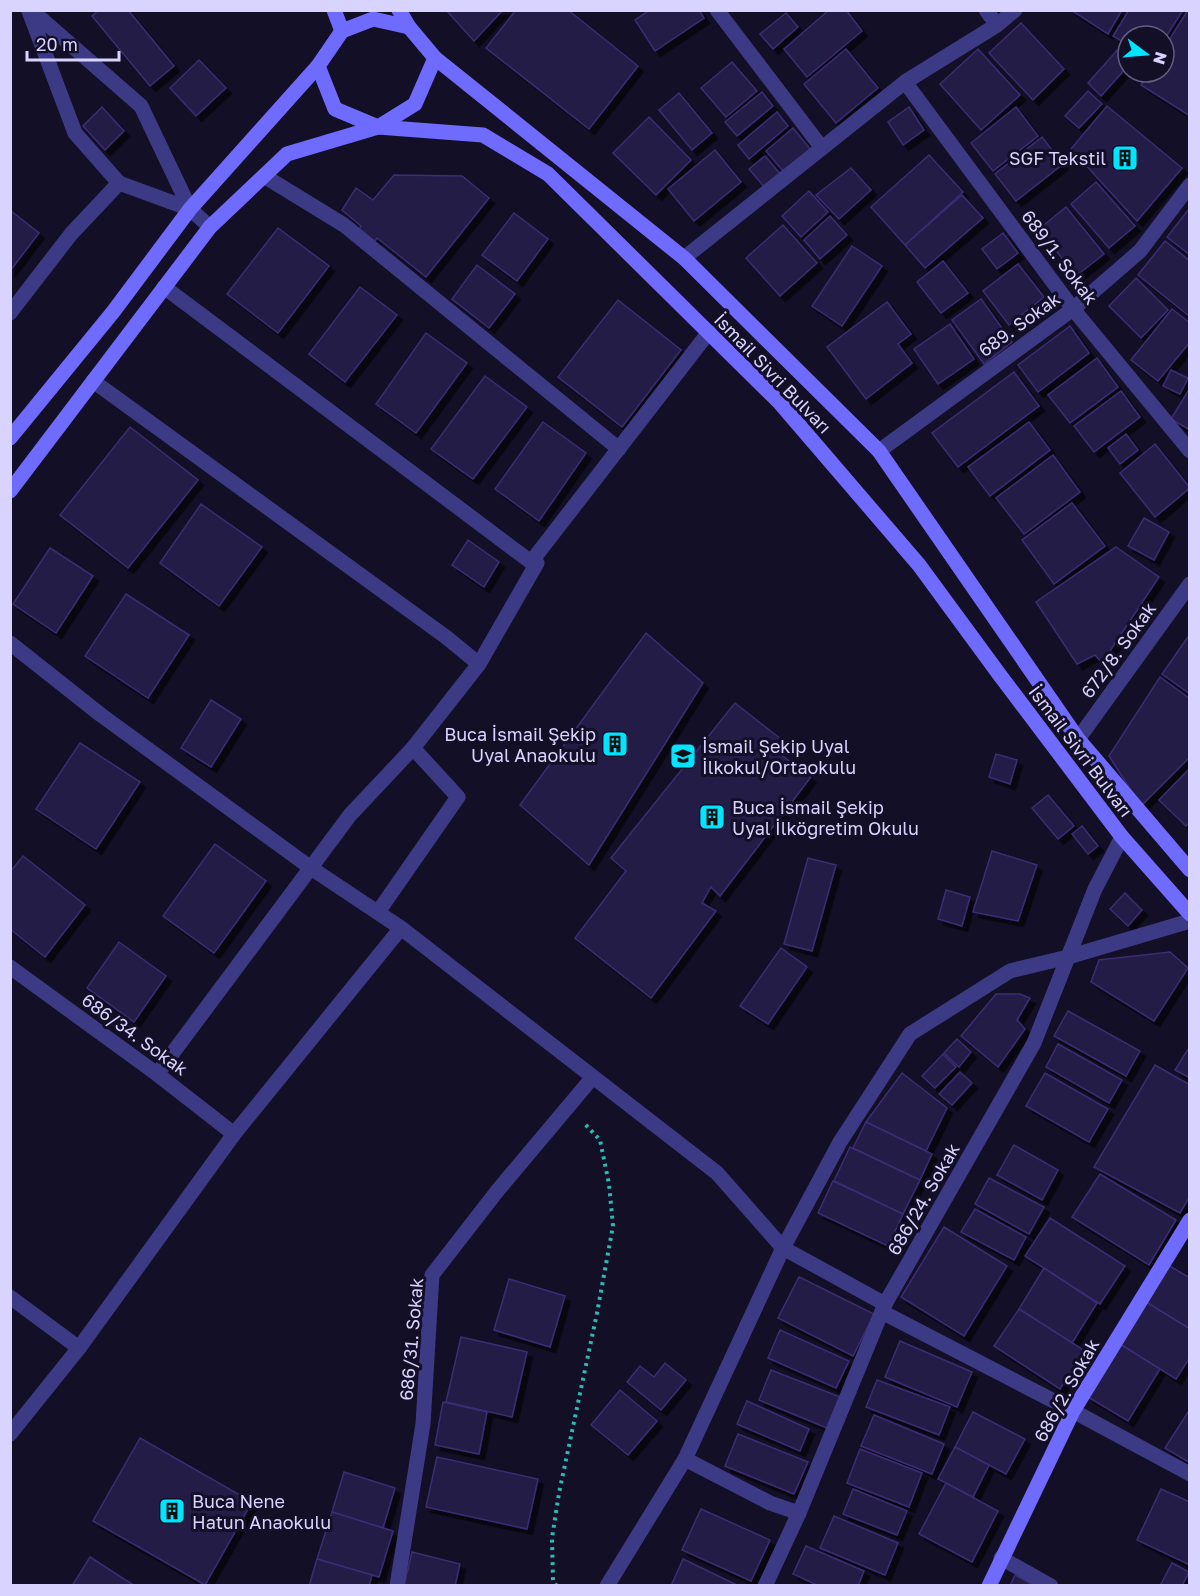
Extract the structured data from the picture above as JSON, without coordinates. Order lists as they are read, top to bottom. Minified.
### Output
{"streets":{"main road":["İsmail Sivri Bulvarı","686/2. Sokak"],"street":["689/1. Sokak","689. Sokak","672/8. Sokak","686/34. Sokak","686/24. Sokak","686/31. Sokak"]},"crossings":[["689/1. Sokak","689. Sokak"],["689. Sokak","İsmail Sivri Bulvarı"],["İsmail Sivri Bulvarı","672/8. Sokak"],["İsmail Sivri Bulvarı","686/24. Sokak"]],"places":{"building":["SGF Tekstil","Buca İsmail Şekip Uyal Anaokulu","Buca İsmail Şekip Uyal İlköğretim Okulu","Buca Nene Hatun Anaokulu"],"school or university":["İsmail Şekip Uyal İlkokul/Ortaokulu"]},"scale_bar":"20 m","north":"right"}
